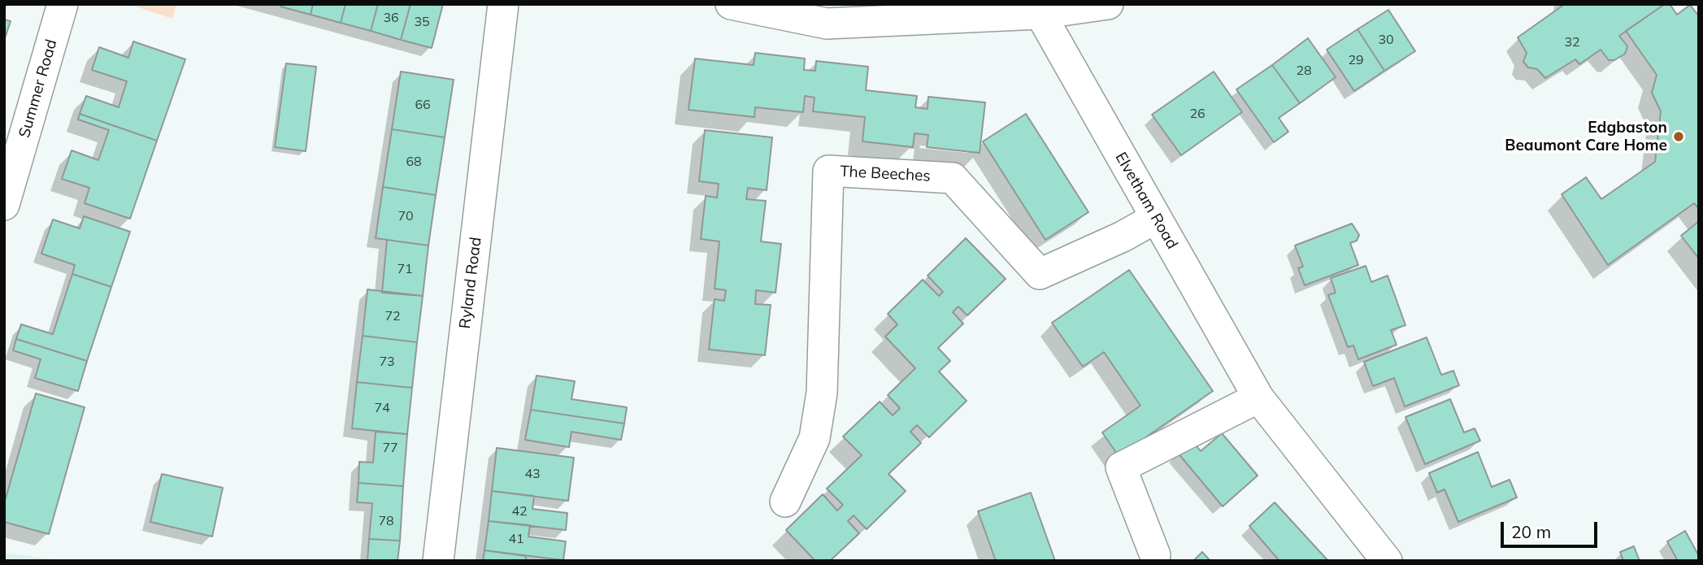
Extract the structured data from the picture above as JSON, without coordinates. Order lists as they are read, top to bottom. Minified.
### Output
{"streets":{"street":["Summer Road","The Beeches","Elvetham Road","Ryland Road"]},"crossings":[["The Beeches","Elvetham Road"]],"places":["Edgbaston Beaumont Care Home"],"house_numbers":["36","35","30","32","29","28","66","26","68","70","71","72","73","74","77","43","42","78","41"],"scale_bar":"20 m"}
